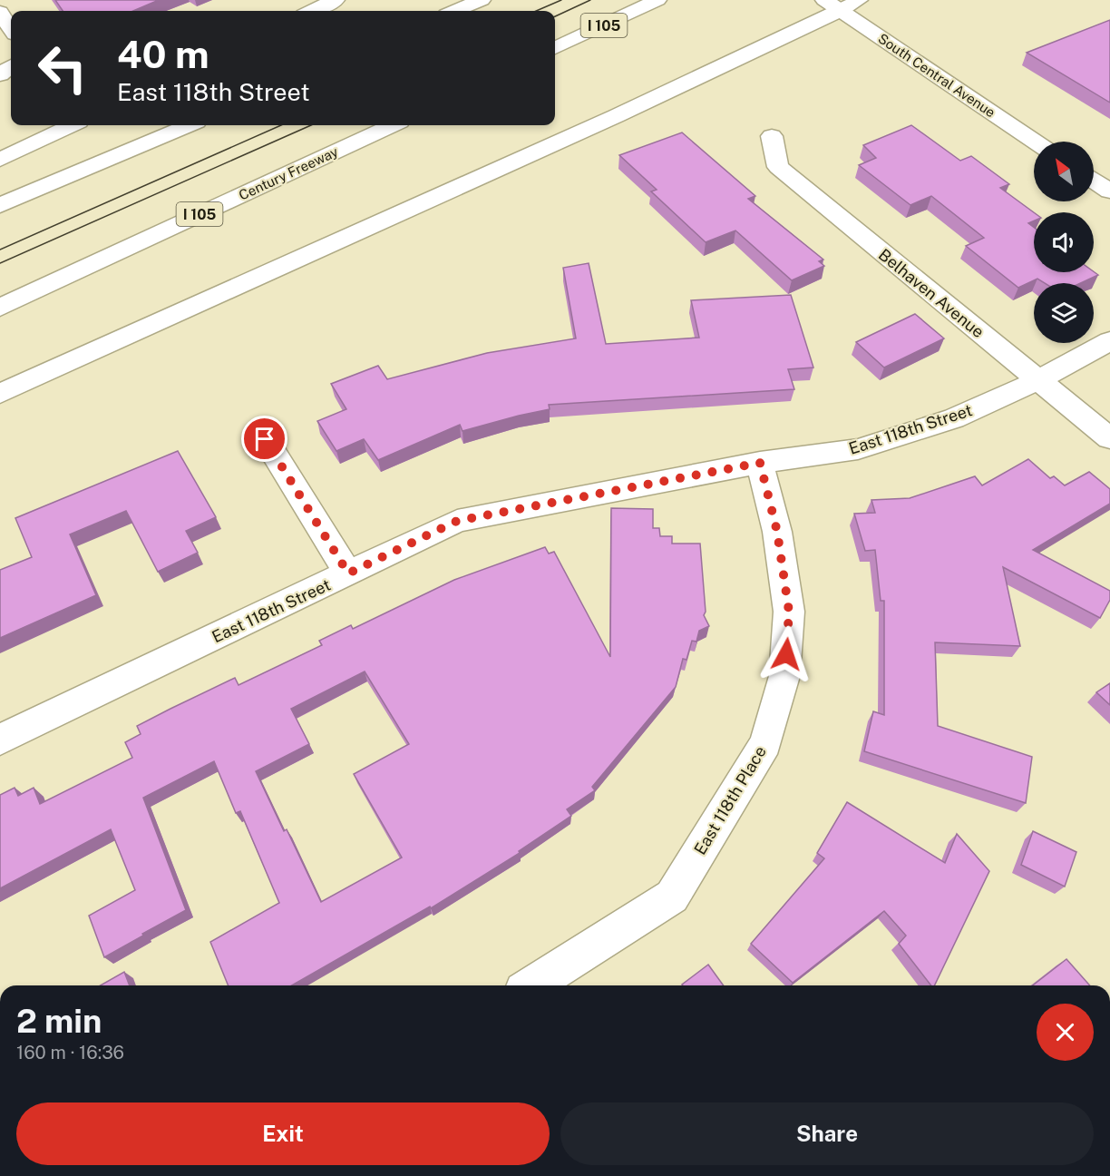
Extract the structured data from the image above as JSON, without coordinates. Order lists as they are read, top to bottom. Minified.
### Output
{"streets":{"main road":["I 105","South Central Avenue","Century Freeway","Belhaven Avenue","East 118th Street","East 118th Place"]},"crossings":[["Belhaven Avenue","East 118th Street"],["East 118th Street","East 118th Place"]],"north":"top left","page":{"turn":["40 m","East 118th Street"],"heading":["2 min","160 m · 16:36"],"buttons":["Exit","Share"]}}
